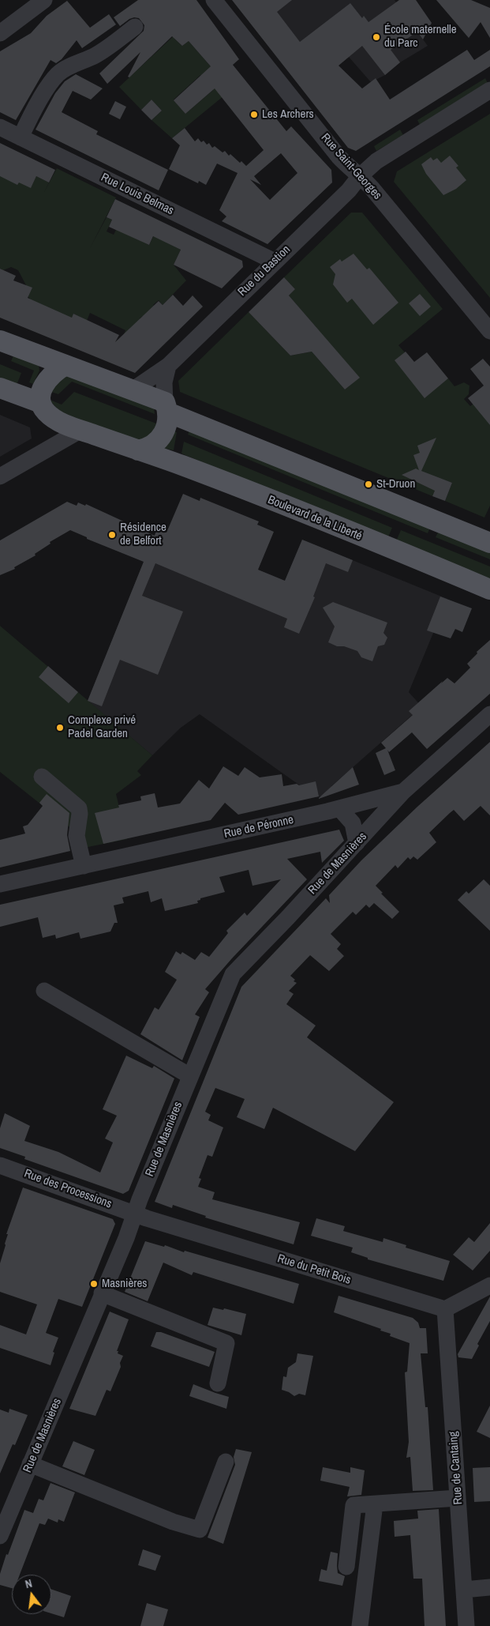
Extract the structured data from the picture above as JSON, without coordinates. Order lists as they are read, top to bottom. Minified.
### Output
{"streets":{"main road":["Boulevard de la Liberté"],"street":["Rue Saint-Georges","Rue Louis Belmas","Rue du Bastion","Rue de Péronne","Rue de Masnières","Rue des Processions","Rue du Petit Bois","Rue de Cantaing"]},"crossings":[["Rue Saint-Georges","Rue du Bastion"],["Rue Louis Belmas","Rue du Bastion"],["Rue de Péronne","Rue de Masnières"],["Rue de Masnières","Rue des Processions"],["Rue de Masnières","Rue du Petit Bois"],["Rue des Processions","Rue du Petit Bois"],["Rue du Petit Bois","Rue de Cantaing"]],"places":["École maternelle du Parc","Les Archers","St-Druon","Résidence de Belfort","Complexe privé Padel Garden","Masnières"],"north":"top"}
